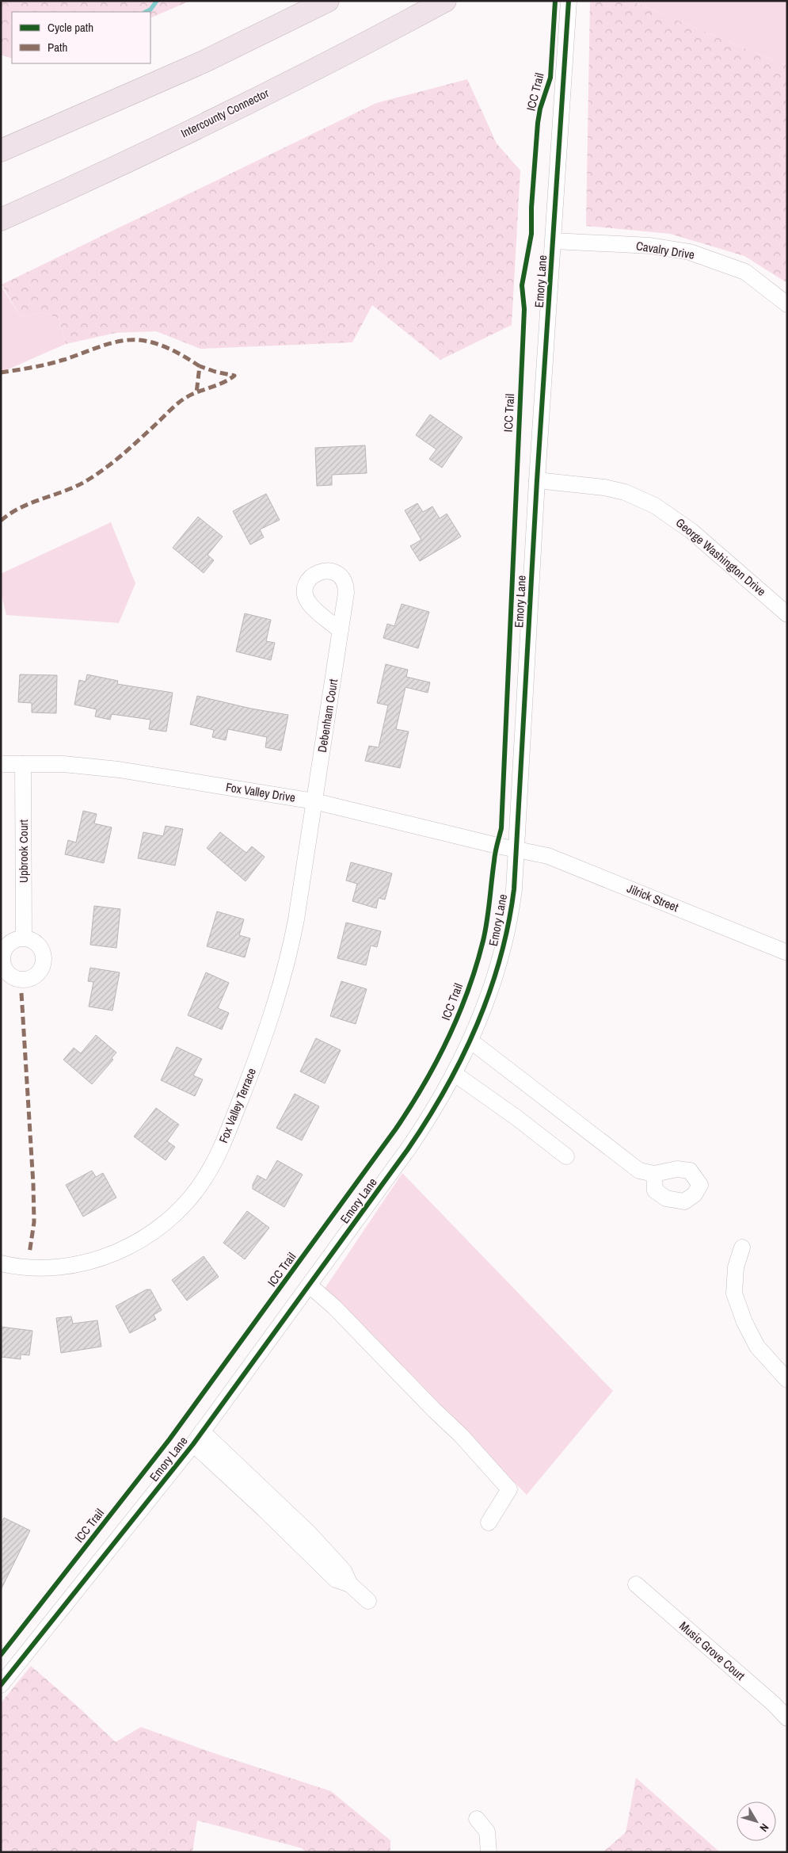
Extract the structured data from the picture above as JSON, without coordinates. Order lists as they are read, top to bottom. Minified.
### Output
{"streets":{"highway":["Intercounty Connector"],"street":["Cavalry Drive","Emory Lane","George Washington Drive","Debenham Court","Fox Valley Drive","Upbrook Court","Jilrick Street","Fox Valley Terrace","Music Grove Court"],"cycle path":["ICC Trail"]},"crossings":[["Cavalry Drive","Emory Lane"],["Emory Lane","George Washington Drive"],["Emory Lane","Fox Valley Drive"],["Emory Lane","Jilrick Street"],["Debenham Court","Fox Valley Drive"],["Debenham Court","Fox Valley Terrace"],["Fox Valley Drive","Upbrook Court"],["Fox Valley Drive","Jilrick Street"],["Fox Valley Drive","Fox Valley Terrace"]],"legend":["Cycle path","Path"],"north":"bottom right"}
